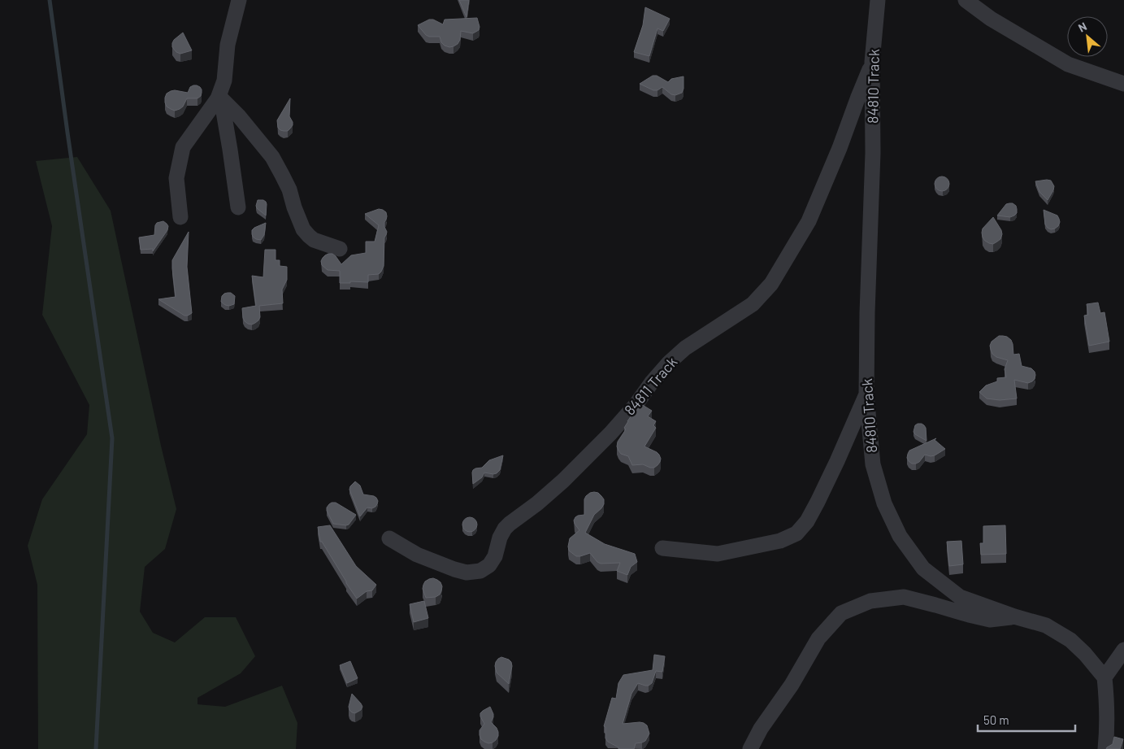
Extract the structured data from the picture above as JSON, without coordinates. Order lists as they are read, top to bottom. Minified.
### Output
{"streets":{"street":["84810 Track","84811 Track"]},"crossings":[["84810 Track","84811 Track"]],"scale_bar":"50 m","north":"top left"}
